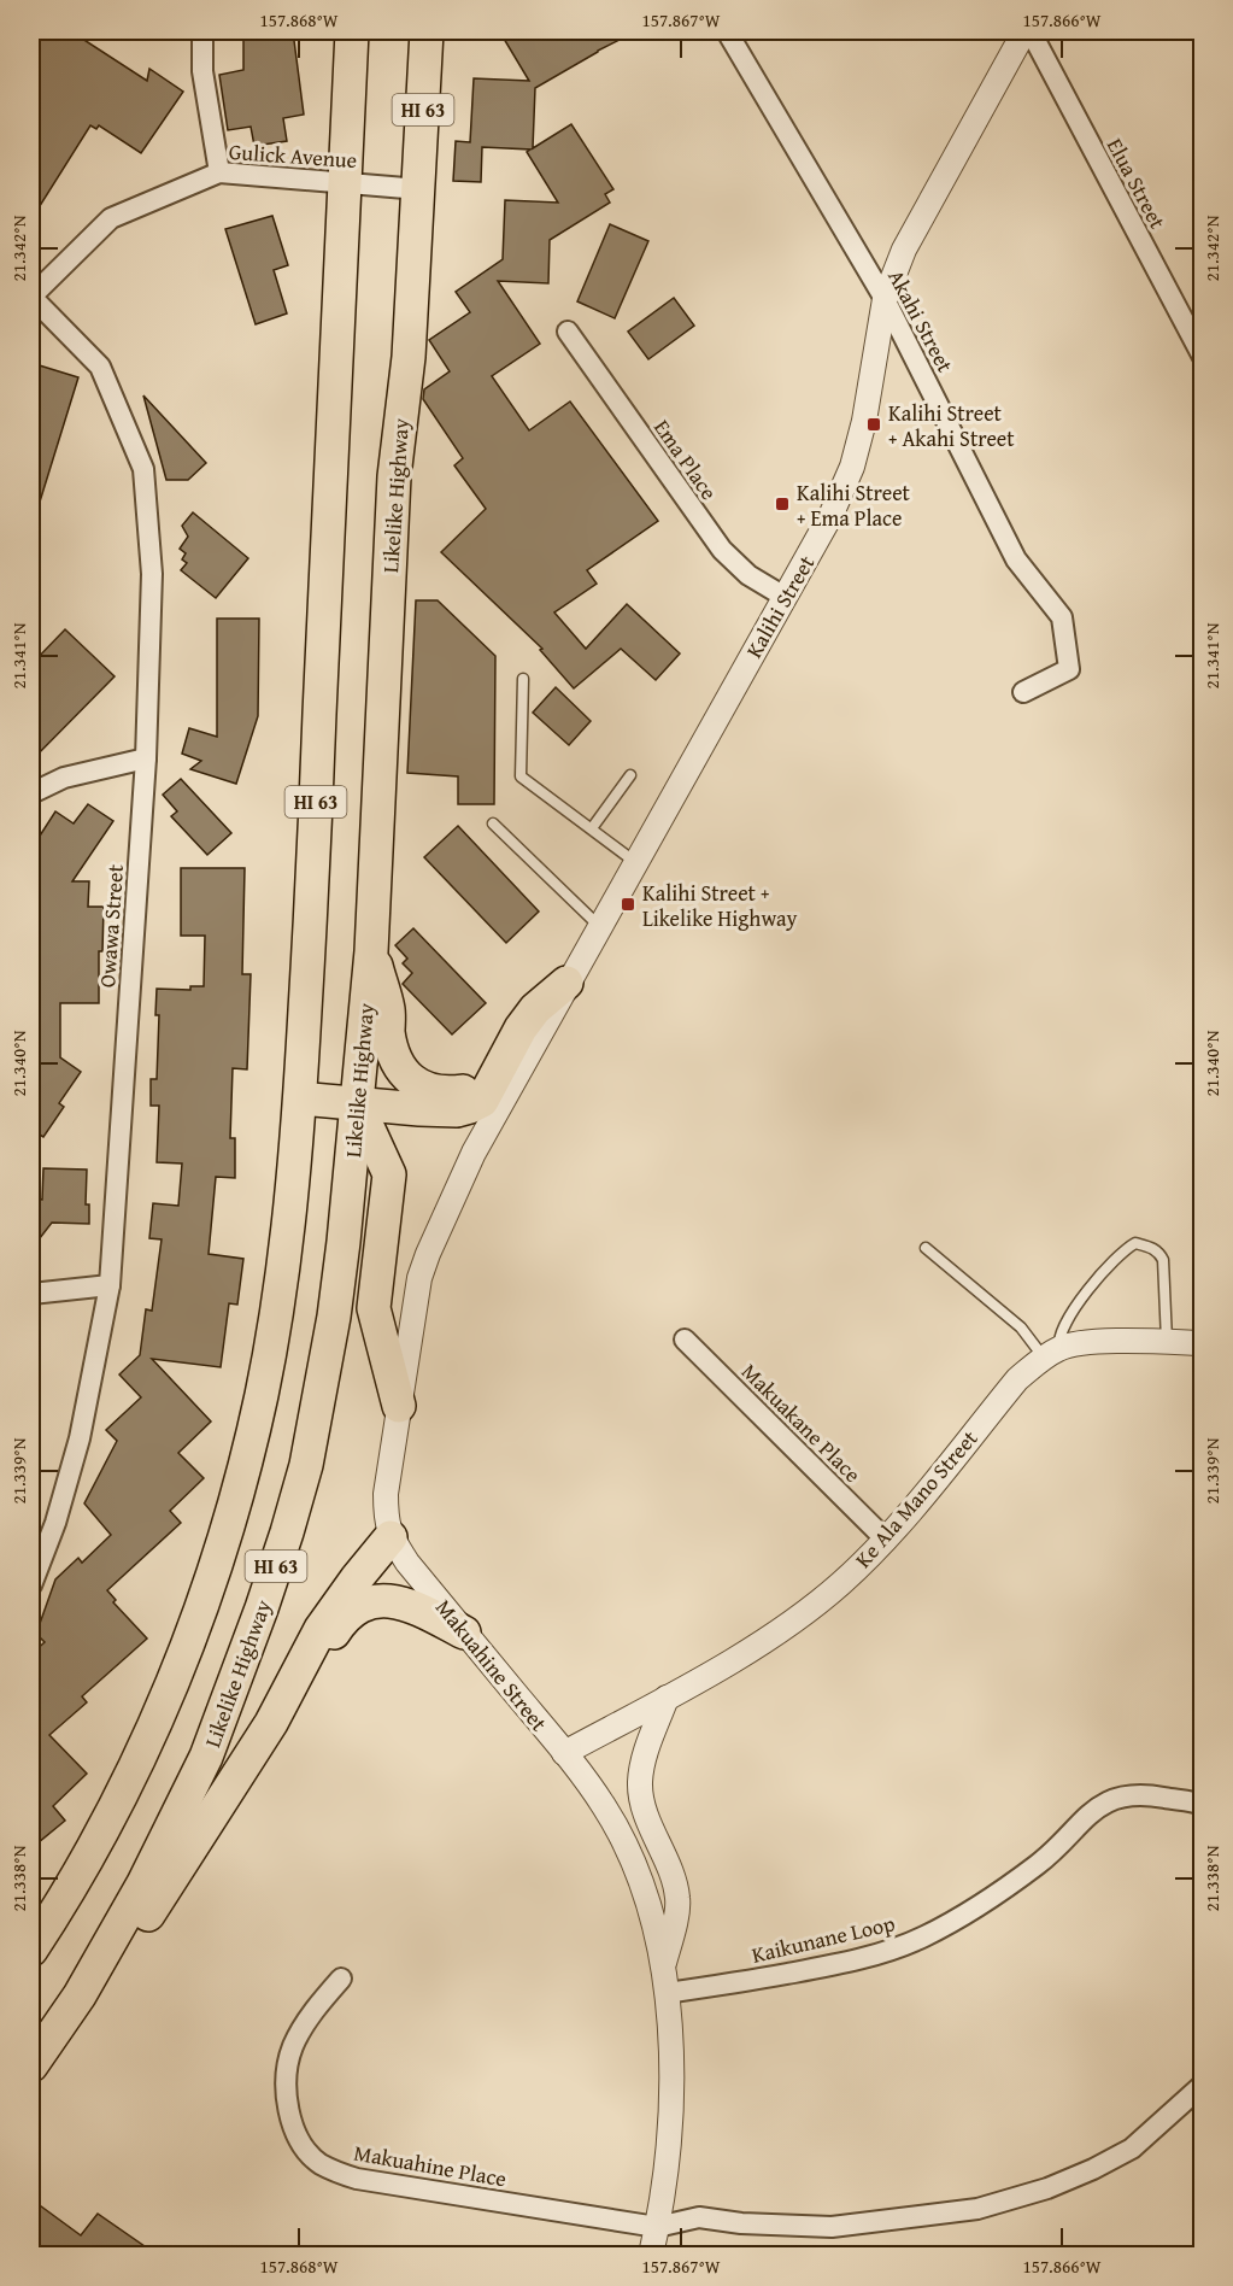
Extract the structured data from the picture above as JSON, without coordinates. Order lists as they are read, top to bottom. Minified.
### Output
{"streets":{"highway":["HI 63","Likelike Highway"],"street":["Gulick Avenue","Elua Street","Akahi Street","Ema Place","Kalihi Street","Owawa Street","Makuakane Place","Ke Ala Mano Street","Makuahine Street","Kaikunane Loop","Makuahine Place"]},"crossings":[["HI 63","Gulick Avenue"],["Gulick Avenue","Likelike Highway"],["Gulick Avenue","Owawa Street"],["Akahi Street","Kalihi Street"],["Ema Place","Kalihi Street"],["Kalihi Street","Makuahine Street"],["Makuakane Place","Ke Ala Mano Street"],["Ke Ala Mano Street","Makuahine Street"],["Makuahine Street","Kaikunane Loop"],["Makuahine Street","Makuahine Place"]],"places":{"transit":["Kalihi Street + Akahi Street","Kalihi Street + Ema Place","Kalihi Street + Likelike Highway"]},"coordinates":["157.868°W","157.867°W","157.866°W","21.342°N","21.341°N","21.340°N","21.339°N","21.338°N"]}
